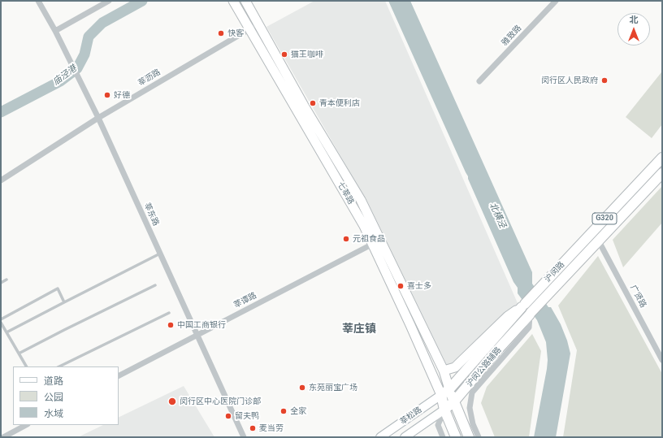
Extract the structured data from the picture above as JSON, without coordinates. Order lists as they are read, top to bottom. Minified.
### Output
{"streets":{"highway":["G320","沪闵路"],"main road":["七莘路","莘松路"],"street":["雅致路","莘沥路","莘东路","广贤路","莘谭路","沪闵公路辅路"]},"crossings":[["莘沥路","七莘路"],["莘沥路","莘东路"],["七莘路","沪闵路"],["七莘路","莘谭路"],["七莘路","莘松路"],["莘东路","莘谭路"],["沪闵路","广贤路"],["沪闵路","沪闵公路辅路"],["沪闵路","莘松路"]],"districts":["莘庄镇"],"water":["庙泾港","北横泾"],"places":["快客","猫王咖啡","闵行区人民政府","好德","青本便利店","元祖食品","喜士多","中国工商银行","东苑丽宝广场","闵行区中心医院门诊部","全家","留夫鸭","麦当劳"],"legend":["道路","公园","水域"],"north":"top"}
